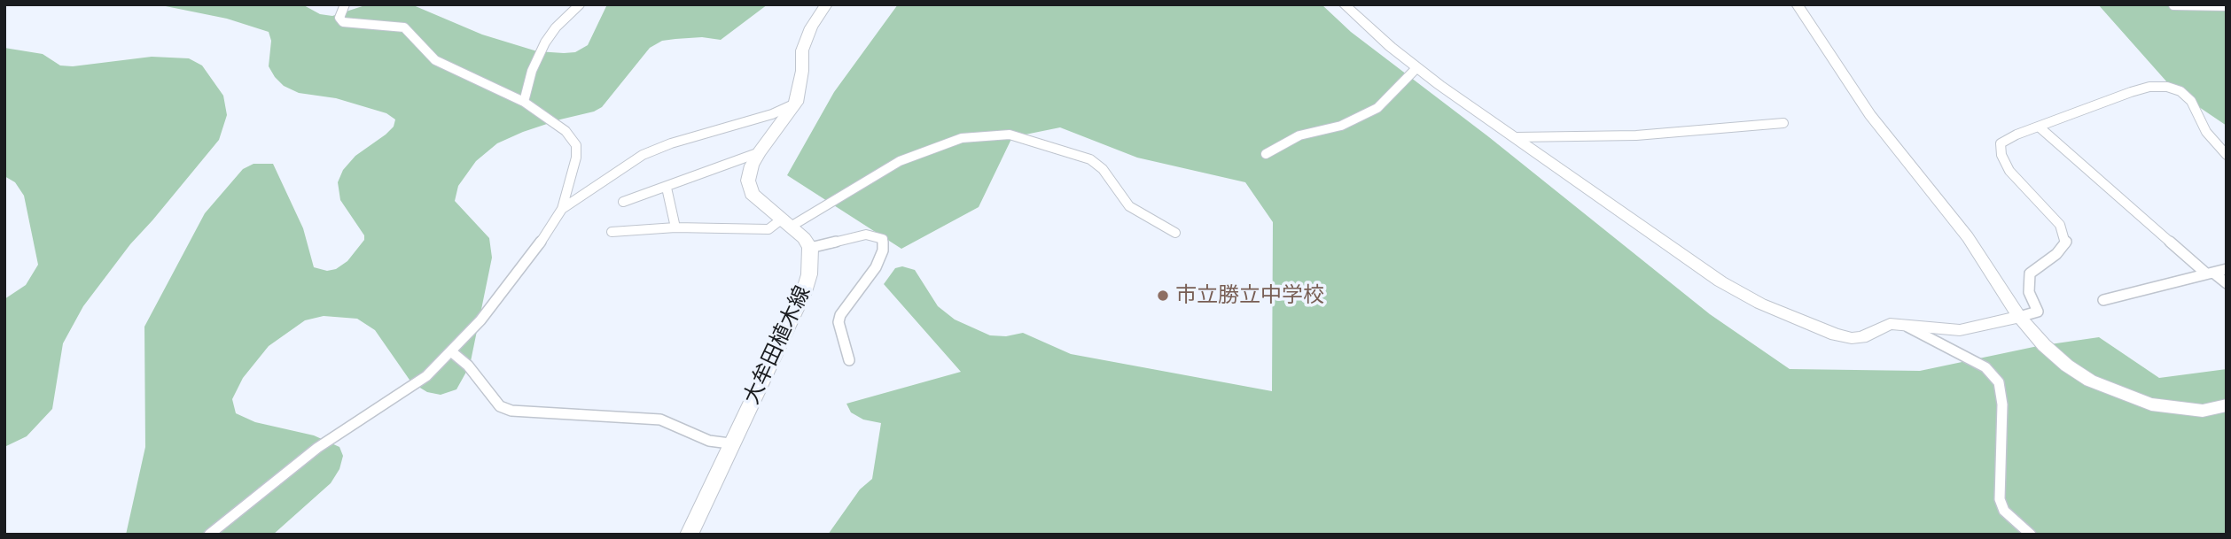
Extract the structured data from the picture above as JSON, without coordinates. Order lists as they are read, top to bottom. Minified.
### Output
{"streets":{"main road":["大牟田植木線"]},"places":["市立勝立中学校"]}
